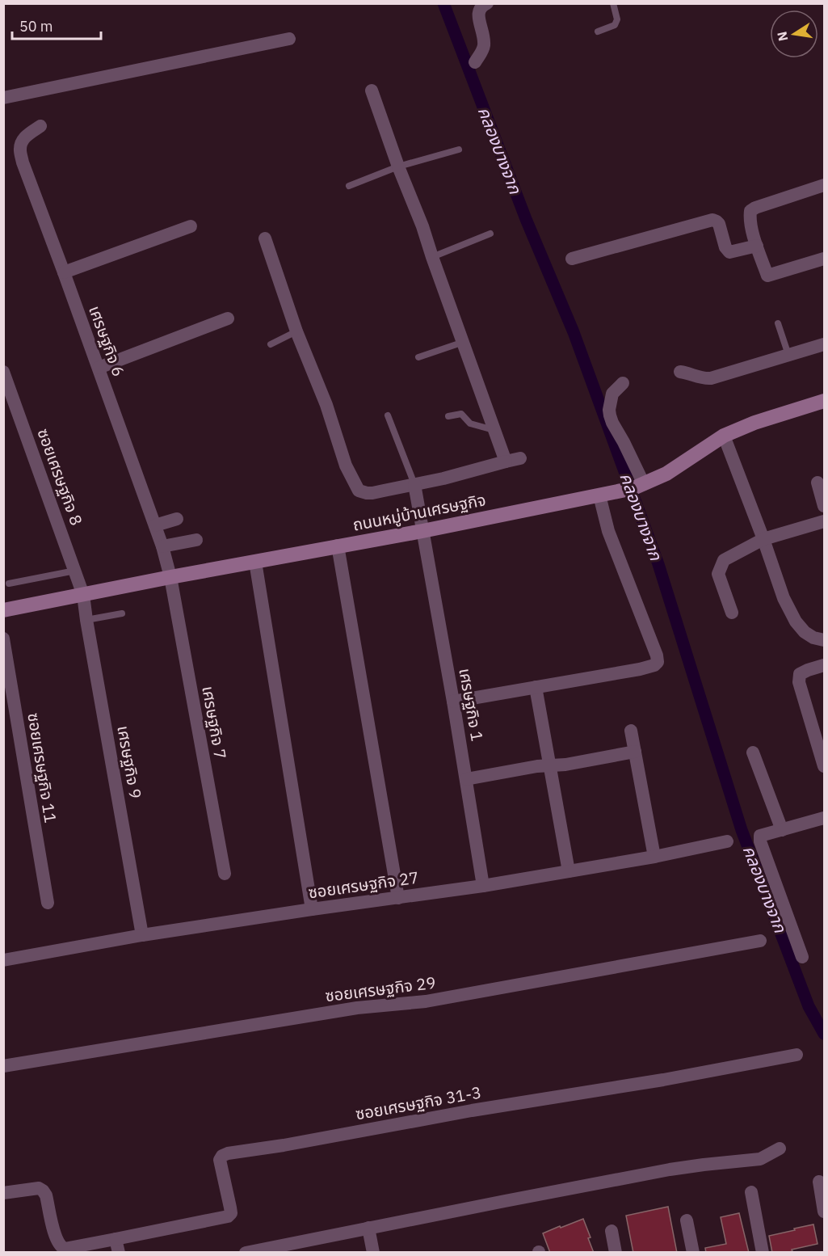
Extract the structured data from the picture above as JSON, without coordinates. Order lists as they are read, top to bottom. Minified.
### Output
{"streets":{"street":["เศรษฐกิจ 6","ซอยเศรษฐกิจ 8","ถนนหมู่บ้านเศรษฐกิจ","เศรษฐกิจ 1","เศรษฐกิจ 7","เศรษฐกิจ 9","ซอยเศรษฐกิจ 11","ซอยเศรษฐกิจ 27","ซอยเศรษฐกิจ 29","ซอยเศรษฐกิจ 31-3"]},"crossings":[["เศรษฐกิจ 6","ถนนหมู่บ้านเศรษฐกิจ"],["เศรษฐกิจ 6","เศรษฐกิจ 7"],["ซอยเศรษฐกิจ 8","ถนนหมู่บ้านเศรษฐกิจ"],["ซอยเศรษฐกิจ 8","เศรษฐกิจ 9"],["ถนนหมู่บ้านเศรษฐกิจ","เศรษฐกิจ 1"],["ถนนหมู่บ้านเศรษฐกิจ","เศรษฐกิจ 7"],["ถนนหมู่บ้านเศรษฐกิจ","เศรษฐกิจ 9"],["เศรษฐกิจ 1","ซอยเศรษฐกิจ 27"],["เศรษฐกิจ 9","ซอยเศรษฐกิจ 27"]],"water":["คลองบางจาก"],"scale_bar":"50 m","north":"left"}
